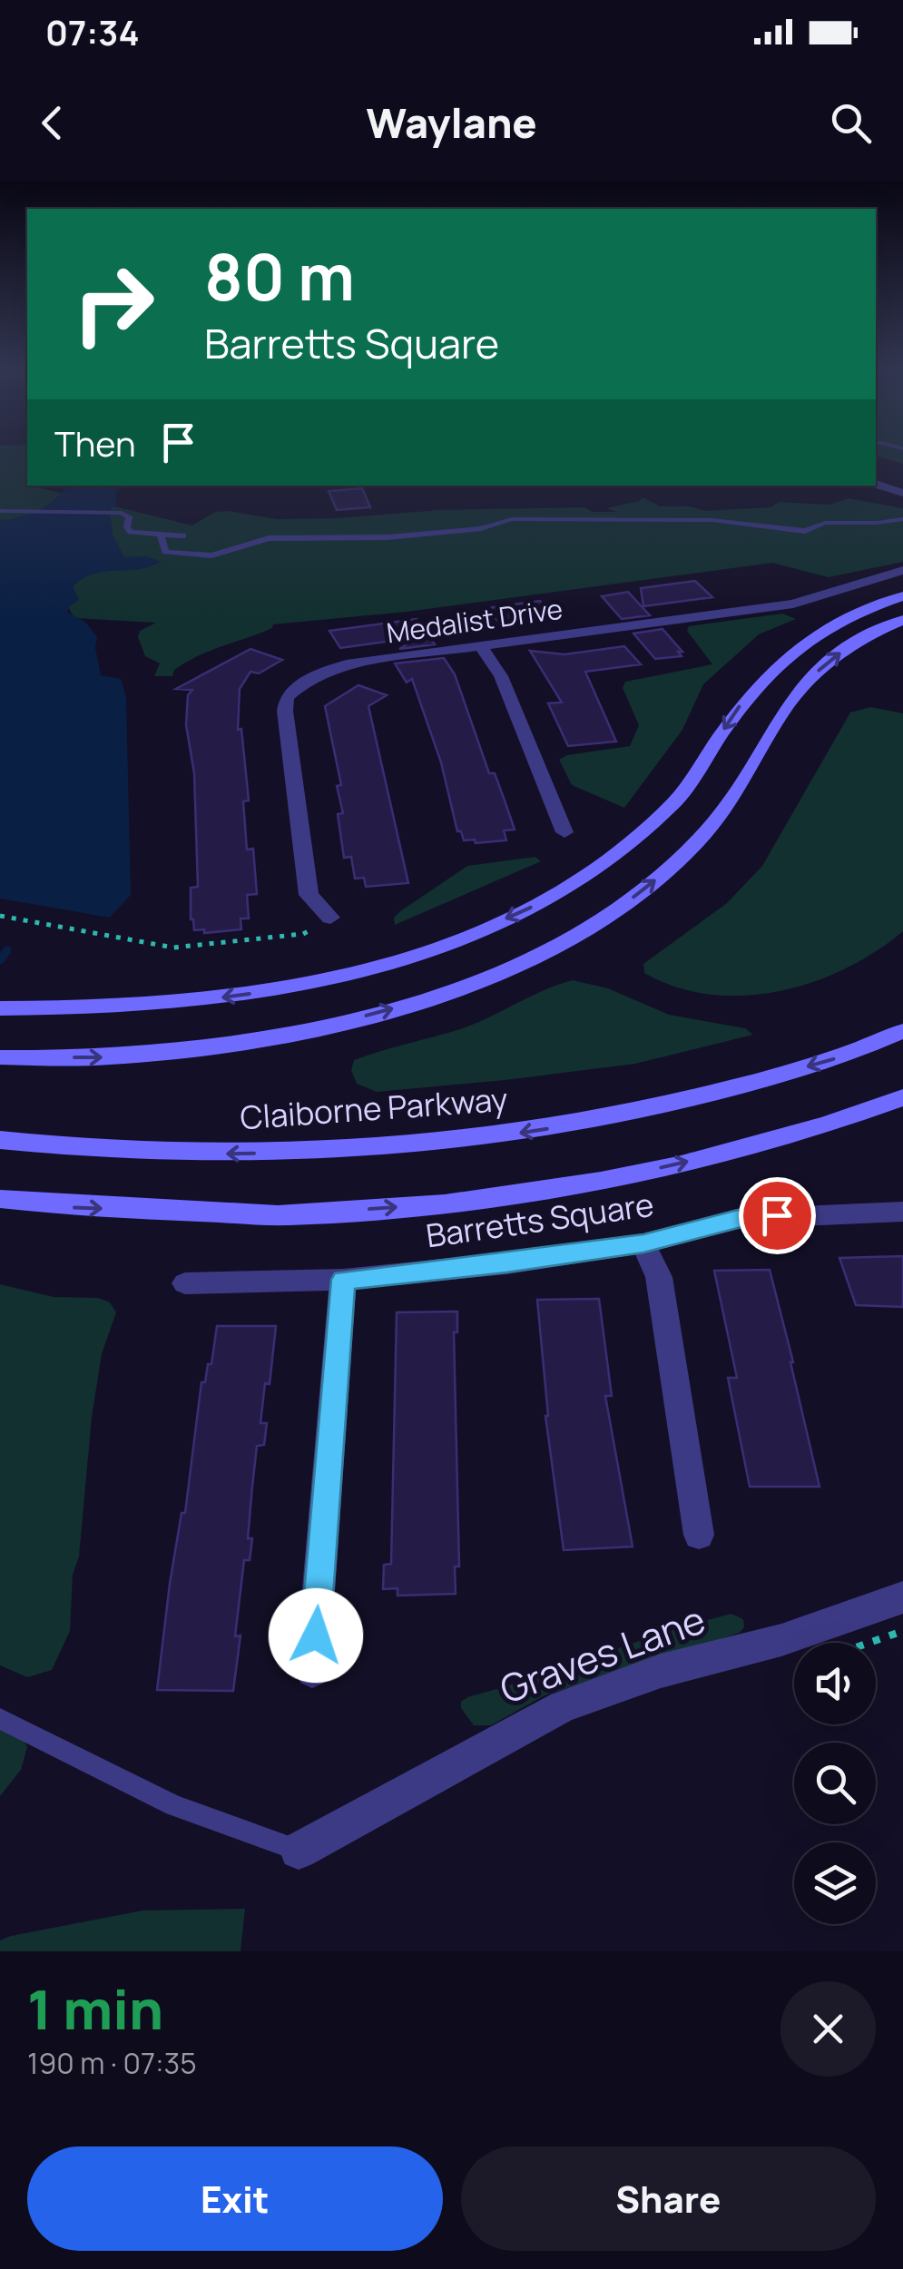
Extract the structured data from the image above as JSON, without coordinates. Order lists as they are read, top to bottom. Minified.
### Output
{"streets":{"main road":["Claiborne Parkway"],"street":["Medalist Drive","Barretts Square","Graves Lane"]},"page":{"status":"07:34","header":"Waylane","turn":["80 m","Barretts Square"],"then":"Then","heading":["1 min","190 m · 07:35"],"buttons":["Exit","Share"]}}
